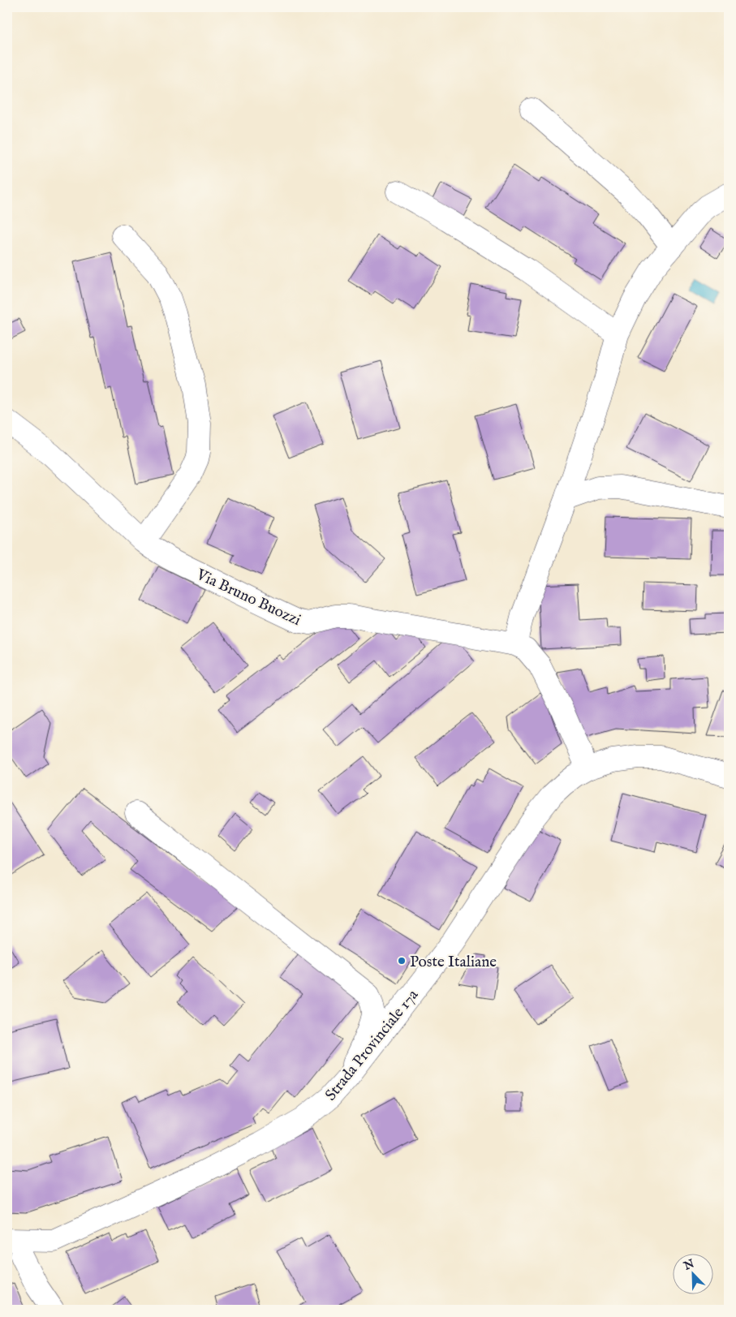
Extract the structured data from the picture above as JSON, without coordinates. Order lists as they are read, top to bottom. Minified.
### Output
{"streets":{"street":["Via Bruno Buozzi","Strada Provinciale 17a"]},"crossings":[["Via Bruno Buozzi","Strada Provinciale 17a"]],"places":["Poste Italiane"],"north":"top left"}
